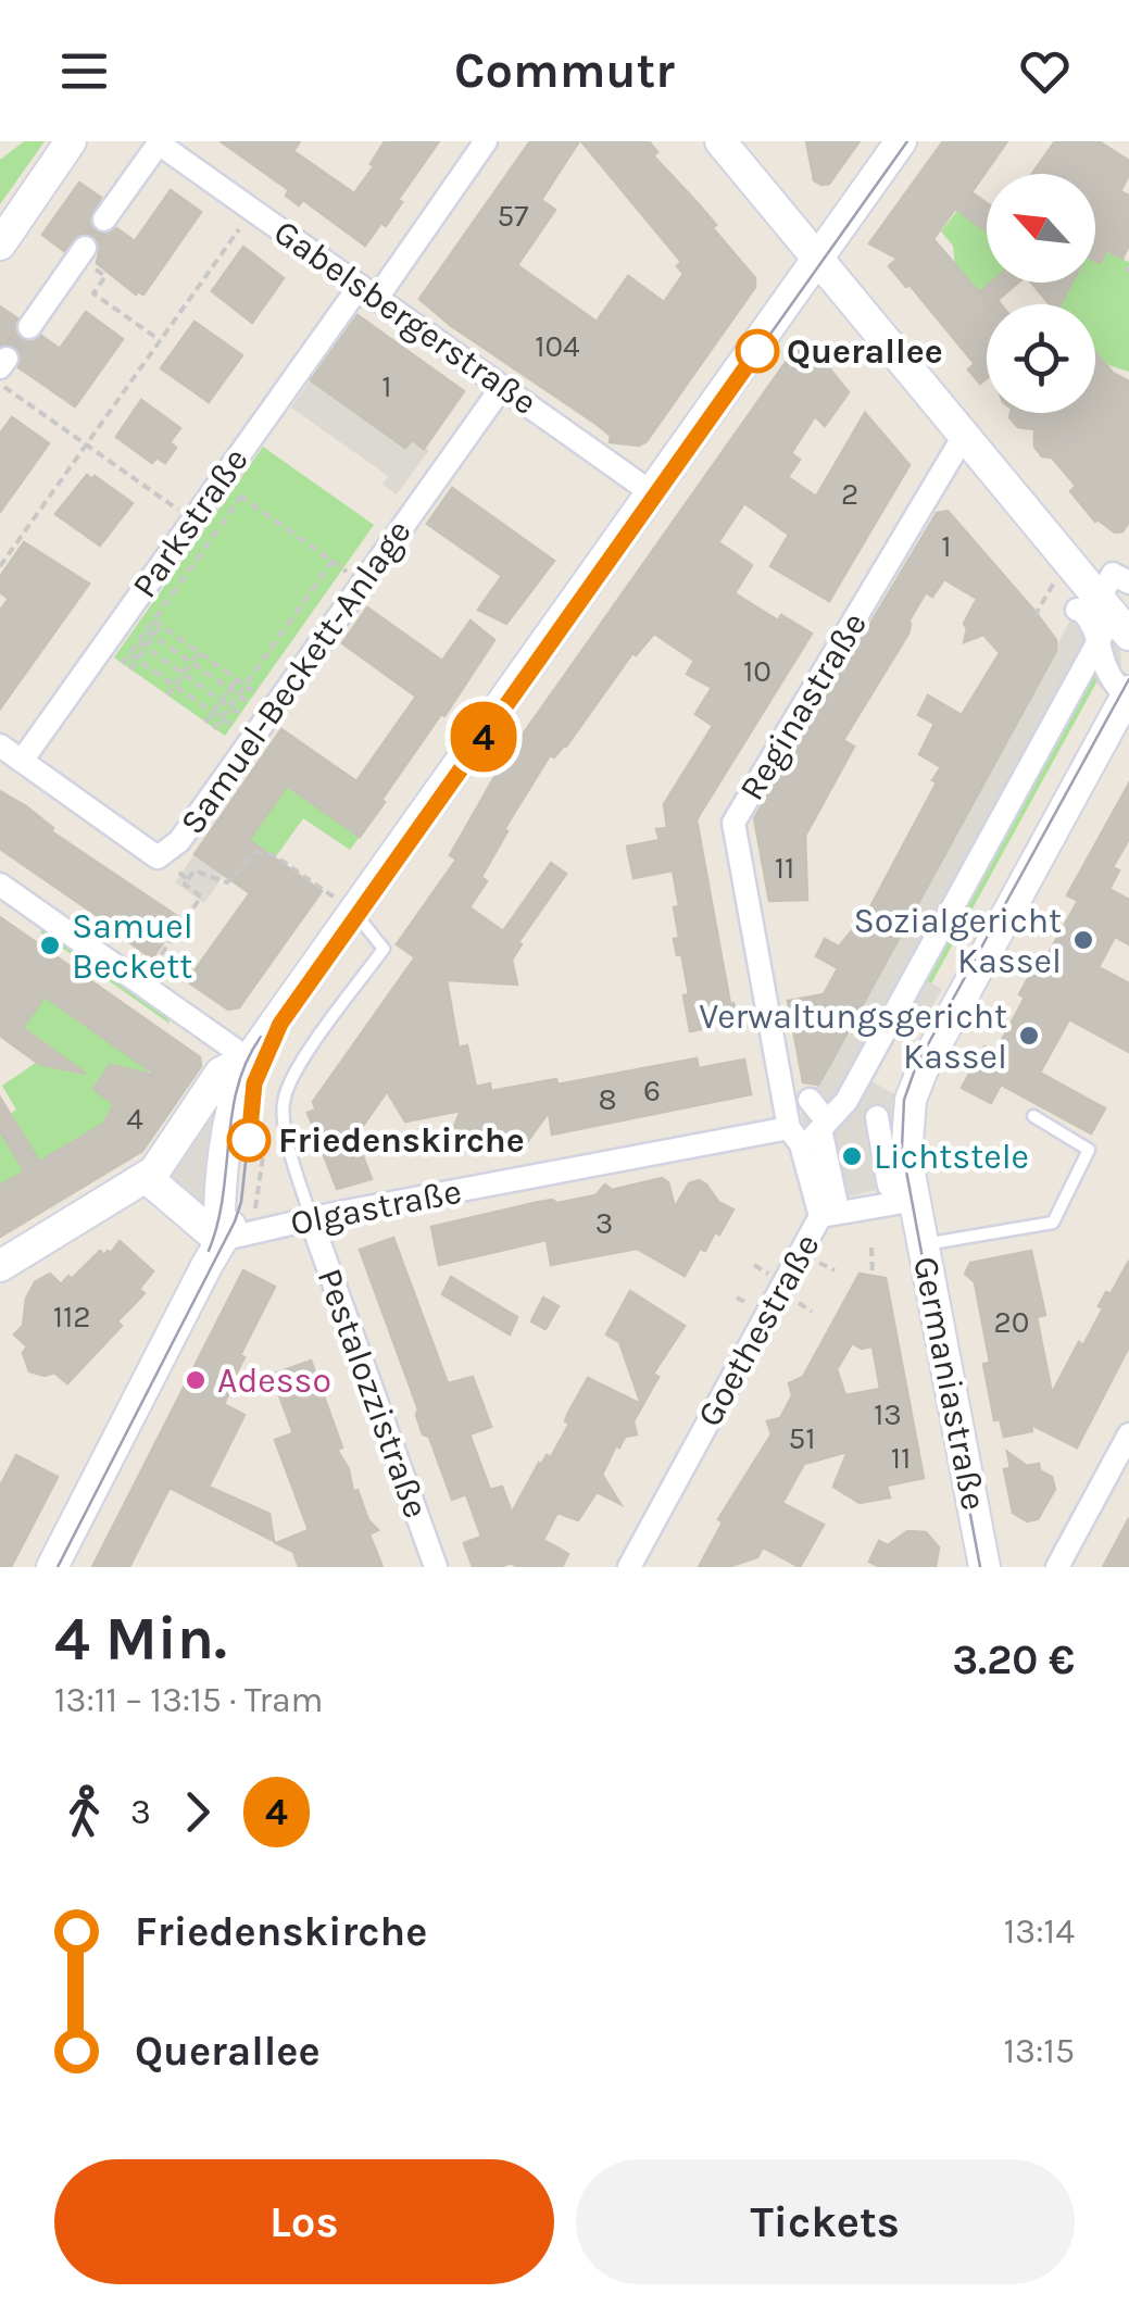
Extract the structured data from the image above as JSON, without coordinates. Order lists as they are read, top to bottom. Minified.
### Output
{"streets":{"main road":["Germaniastraße"],"street":["Gabelsbergerstraße","Parkstraße","Samuel-Beckett-Anlage","Reginastraße","Olgastraße","Goethestraße","Pestalozzistraße"]},"crossings":[["Gabelsbergerstraße","Parkstraße"],["Gabelsbergerstraße","Samuel-Beckett-Anlage"],["Parkstraße","Samuel-Beckett-Anlage"],["Reginastraße","Olgastraße"],["Reginastraße","Goethestraße"],["Olgastraße","Pestalozzistraße"],["Goethestraße","Germaniastraße"]],"places":["Querallee","Sozialgericht Kassel","Samuel Beckett","Verwaltungsgericht Kassel","Friedenskirche","Lichtstele","Adesso"],"lines":["tram line 4"],"house_numbers":["57","104","1","2","1","10","11","6","8","4","3","112","20","13","51","11"],"north":"top left","page":{"header":"Commutr","on_map":"4","heading":["4 Min.","13:11 – 13:15 · Tram","3.20 €"],"legs":["3","4"],"list":[{"name":"Friedenskirche","value":"13:14"},{"name":"Querallee","value":"13:15"}],"buttons":["Los","Tickets"]}}
